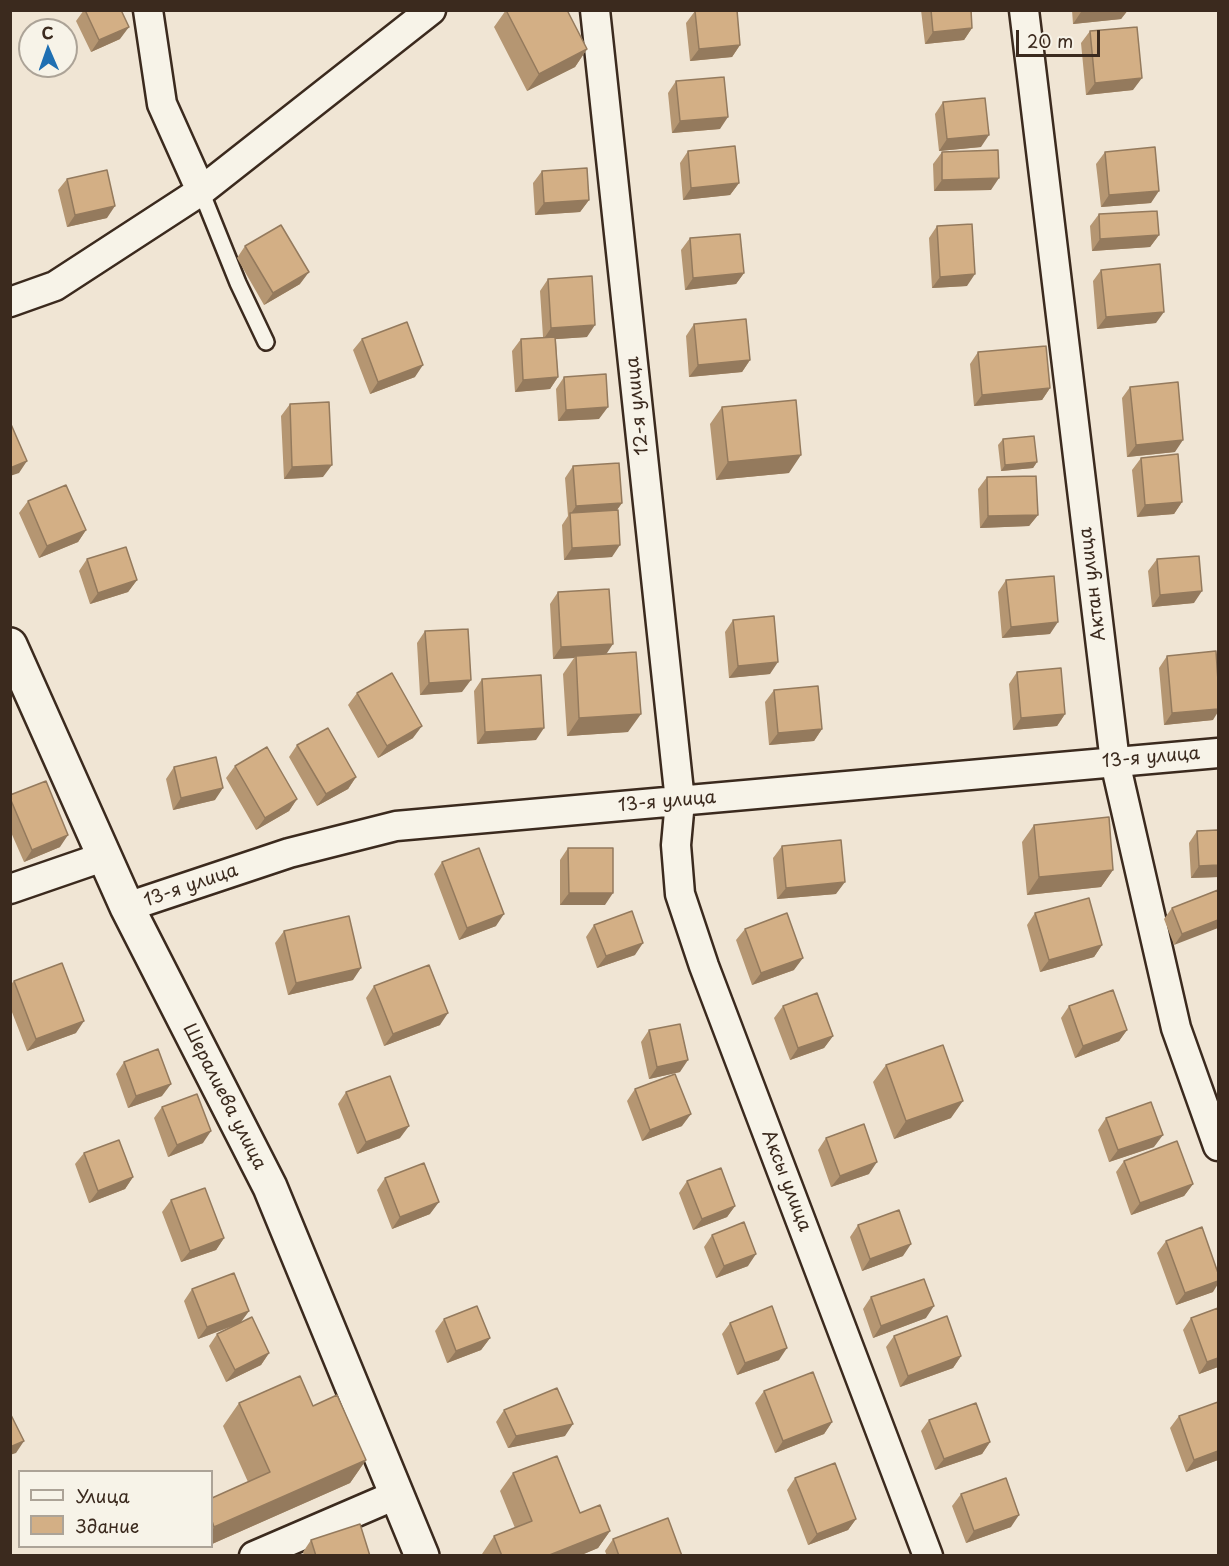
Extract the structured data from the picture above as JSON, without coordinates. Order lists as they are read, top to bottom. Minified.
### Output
{"streets":{"street":["12-я улица","Актан улица","13-я улица","Шералиева улица","Аксы улица"]},"crossings":[["12-я улица","13-я улица"],["12-я улица","Аксы улица"],["Актан улица","13-я улица"],["13-я улица","Шералиева улица"],["13-я улица","Аксы улица"]],"legend":["Улица","Здание"],"scale_bar":"20 m","north":"top"}
